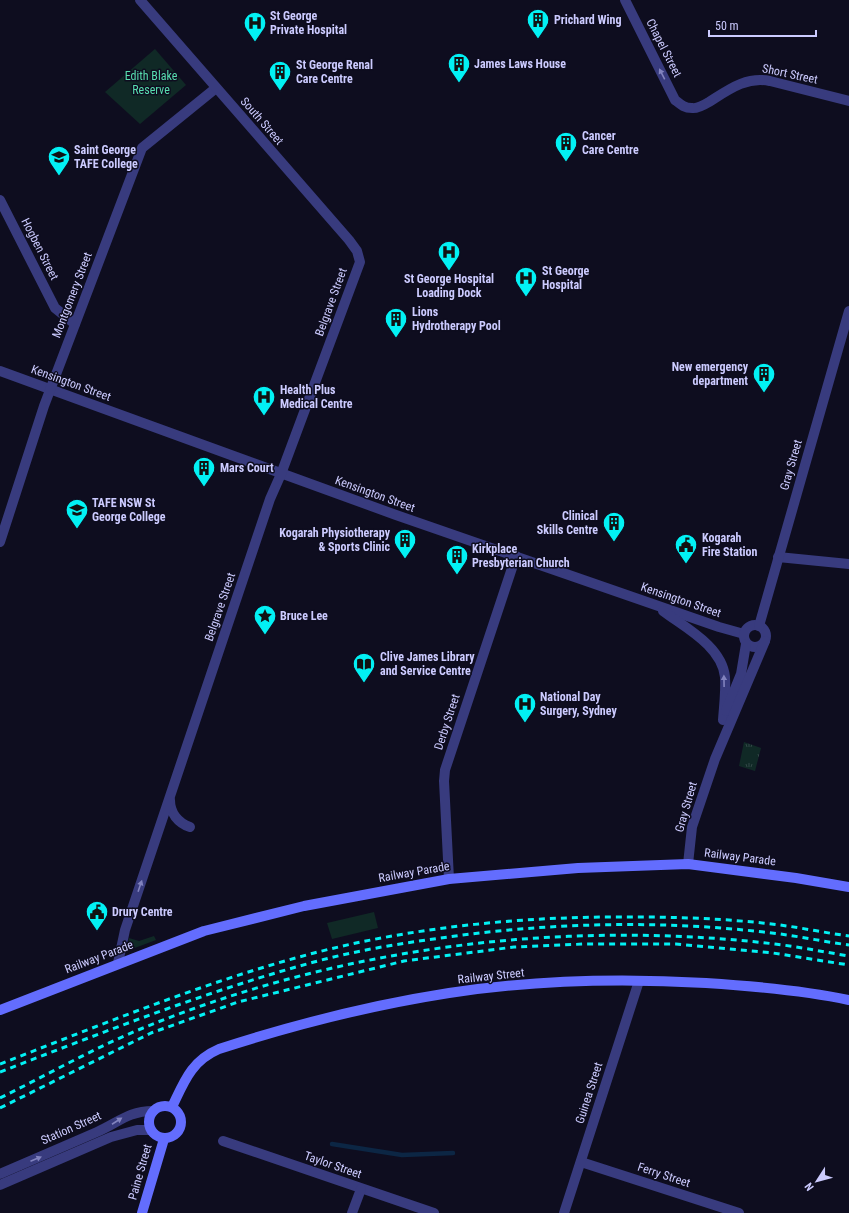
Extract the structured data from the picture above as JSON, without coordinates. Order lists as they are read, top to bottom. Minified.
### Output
{"streets":{"main road":["Railway Parade","Railway Street","Paine Street"],"street":["Chapel Street","Short Street","South Street","Hogben Street","Montgomery Street","Belgrave Street","Kensington Street","Gray Street","Derby Street","Guinea Street","Station Street","Taylor Street","Ferry Street"]},"crossings":[["Chapel Street","Short Street"],["South Street","Montgomery Street"],["South Street","Belgrave Street"],["Hogben Street","Montgomery Street"],["Montgomery Street","Kensington Street"],["Belgrave Street","Kensington Street"],["Belgrave Street","Railway Parade"],["Kensington Street","Gray Street"],["Kensington Street","Derby Street"],["Gray Street","Railway Parade"],["Derby Street","Railway Parade"],["Railway Street","Guinea Street"],["Railway Street","Station Street"],["Railway Street","Paine Street"],["Guinea Street","Ferry Street"],["Station Street","Paine Street"]],"one_way":["Chapel Street"],"parks":["Edith Blake Reserve"],"places":{"building":["Prichard Wing","James Laws House","St George Renal Care Centre","Cancer Care Centre","Lions Hydrotherapy Pool","New emergency department","Mars Court","Clinical Skills Centre","Kogarah Physiotherapy & Sports Clinic","Kirkplace Presbyterian Church"],"hospital":["St George Private Hospital","St George Hospital Loading Dock","St George Hospital","Health Plus Medical Centre","National Day Surgery, Sydney"],"school or university":["Saint George TAFE College","TAFE NSW St George College"],"public building":["Kogarah Fire Station","Drury Centre"],"place":["Bruce Lee"],"library":["Clive James Library and Service Centre"]},"scale_bar":"50 m","north":"bottom left"}
